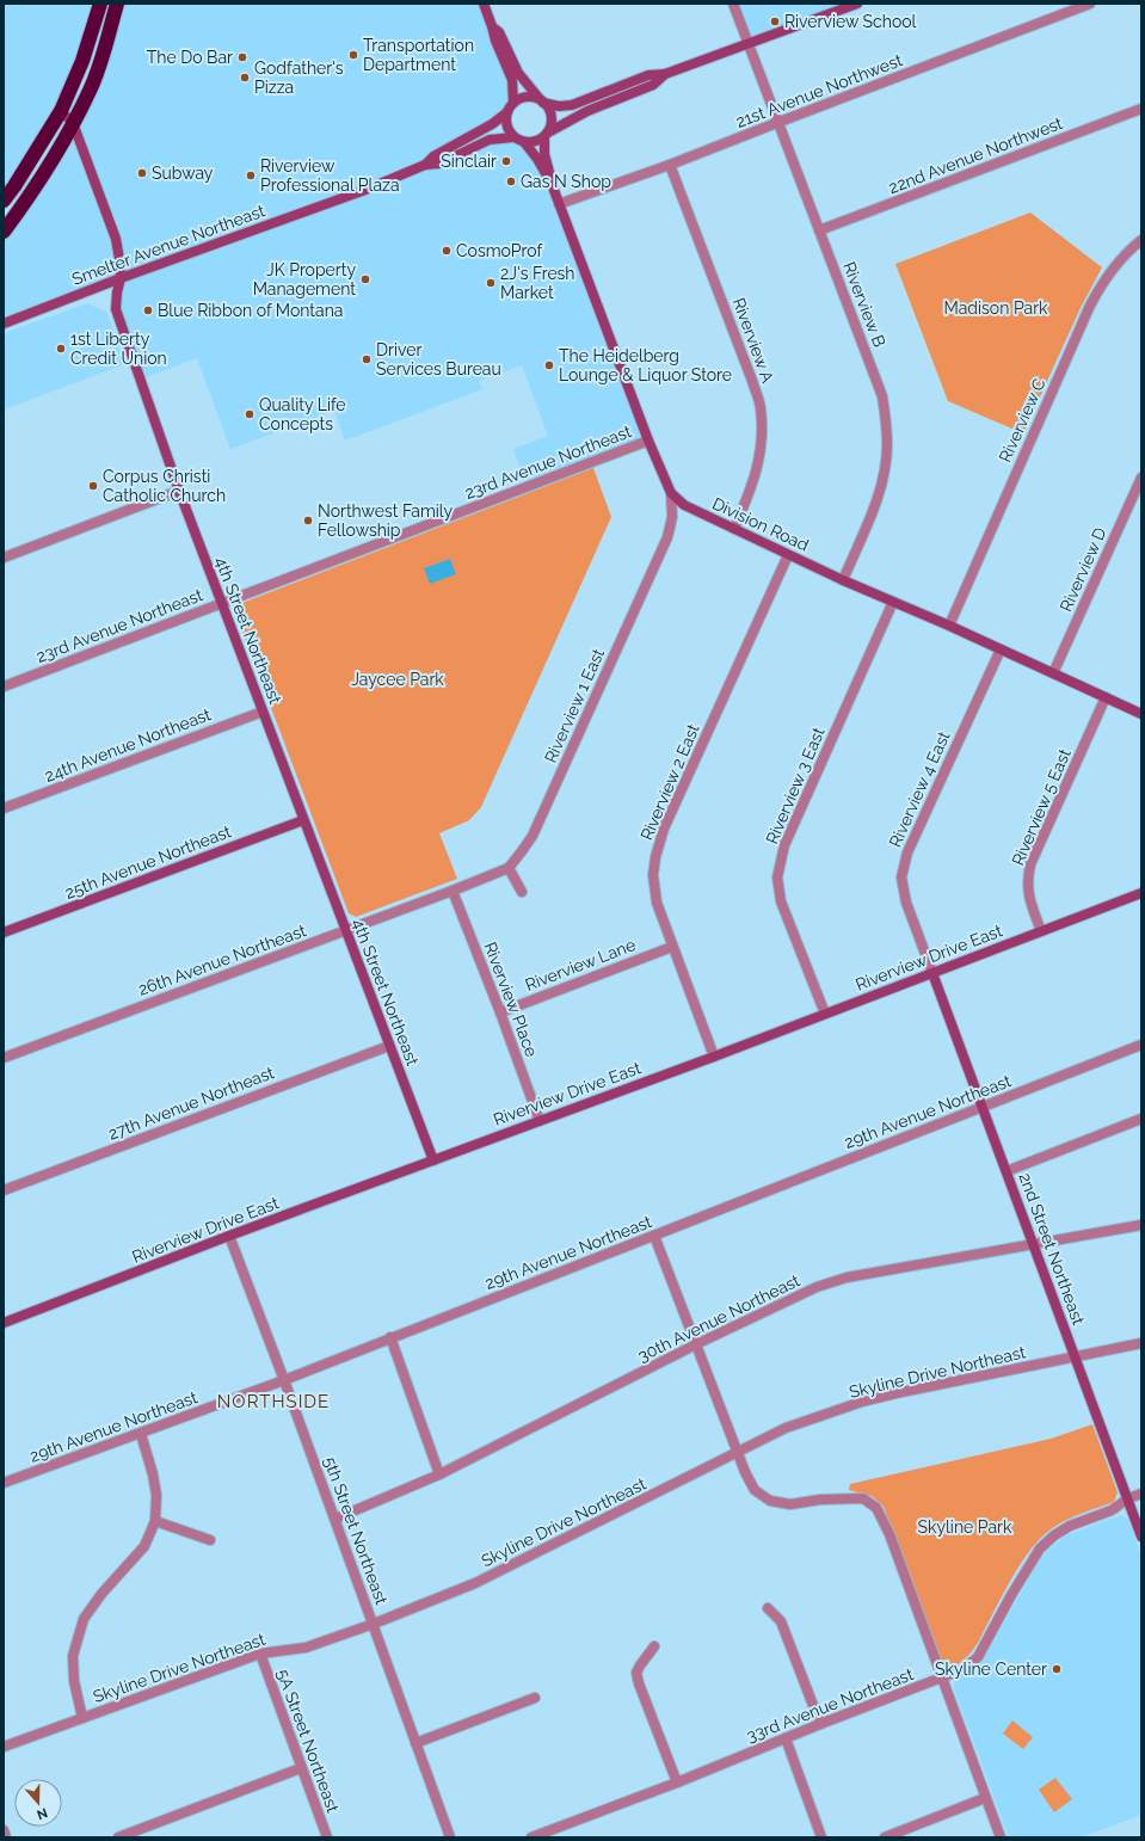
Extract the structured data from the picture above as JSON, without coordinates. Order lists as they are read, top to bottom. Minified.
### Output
{"streets":{"street":["21st Avenue Northwest","22nd Avenue Northwest","Smelter Avenue Northeast","Riverview B","Riverview A","Riverview C","23rd Avenue Northeast","Division Road","Riverview D","4th Street Northeast","Riverview 1 East","24th Avenue Northeast","Riverview 2 East","Riverview 3 East","Riverview 4 East","Riverview 5 East","25th Avenue Northeast","Riverview Drive East","26th Avenue Northeast","Riverview Lane","Riverview Place","27th Avenue Northeast","29th Avenue Northeast","2nd Street Northeast","30th Avenue Northeast","Skyline Drive Northeast","5th Street Northeast","33rd Avenue Northeast","5A Street Northeast"]},"crossings":[["21st Avenue Northwest","Riverview B"],["21st Avenue Northwest","Riverview A"],["21st Avenue Northwest","Division Road"],["22nd Avenue Northwest","Riverview B"],["Smelter Avenue Northeast","Division Road"],["Smelter Avenue Northeast","4th Street Northeast"],["Riverview B","Division Road"],["Riverview A","Division Road"],["Riverview C","Division Road"],["23rd Avenue Northeast","Division Road"],["23rd Avenue Northeast","4th Street Northeast"],["Division Road","Riverview D"],["Division Road","Riverview 1 East"],["Division Road","Riverview 2 East"],["Division Road","Riverview 3 East"],["Division Road","Riverview 4 East"],["Division Road","Riverview 5 East"],["4th Street Northeast","24th Avenue Northeast"],["4th Street Northeast","25th Avenue Northeast"],["4th Street Northeast","Riverview Drive East"],["4th Street Northeast","26th Avenue Northeast"],["4th Street Northeast","27th Avenue Northeast"],["Riverview 1 East","26th Avenue Northeast"],["Riverview 1 East","Riverview Place"],["Riverview 2 East","Riverview Drive East"],["Riverview 2 East","Riverview Lane"],["Riverview 3 East","Riverview Drive East"],["Riverview 4 East","Riverview Drive East"],["Riverview 4 East","2nd Street Northeast"],["Riverview 5 East","Riverview Drive East"],["Riverview Drive East","Riverview Place"],["Riverview Drive East","2nd Street Northeast"],["Riverview Drive East","5th Street Northeast"],["26th Avenue Northeast","Riverview Place"],["Riverview Lane","Riverview Place"],["29th Avenue Northeast","2nd Street Northeast"],["29th Avenue Northeast","5th Street Northeast"],["2nd Street Northeast","30th Avenue Northeast"],["2nd Street Northeast","Skyline Drive Northeast"],["2nd Street Northeast","33rd Avenue Northeast"],["30th Avenue Northeast","5th Street Northeast"],["Skyline Drive Northeast","5th Street Northeast"],["Skyline Drive Northeast","5A Street Northeast"]],"districts":["NORTHSIDE"],"parks":["Madison Park","Jaycee Park","Skyline Park"],"places":["Riverview School","Transportation Department","The Do Bar","Godfather's Pizza","Sinclair","Subway","Riverview Professional Plaza","Gas N Shop","CosmoProf","JK Property Management","2J's Fresh Market","Blue Ribbon of Montana","1st Liberty Credit Union","Driver Services Bureau","The Heidelberg Lounge & Liquor Store","Quality Life Concepts","Corpus Christi Catholic Church","Northwest Family Fellowship","Skyline Center"],"north":"bottom"}
